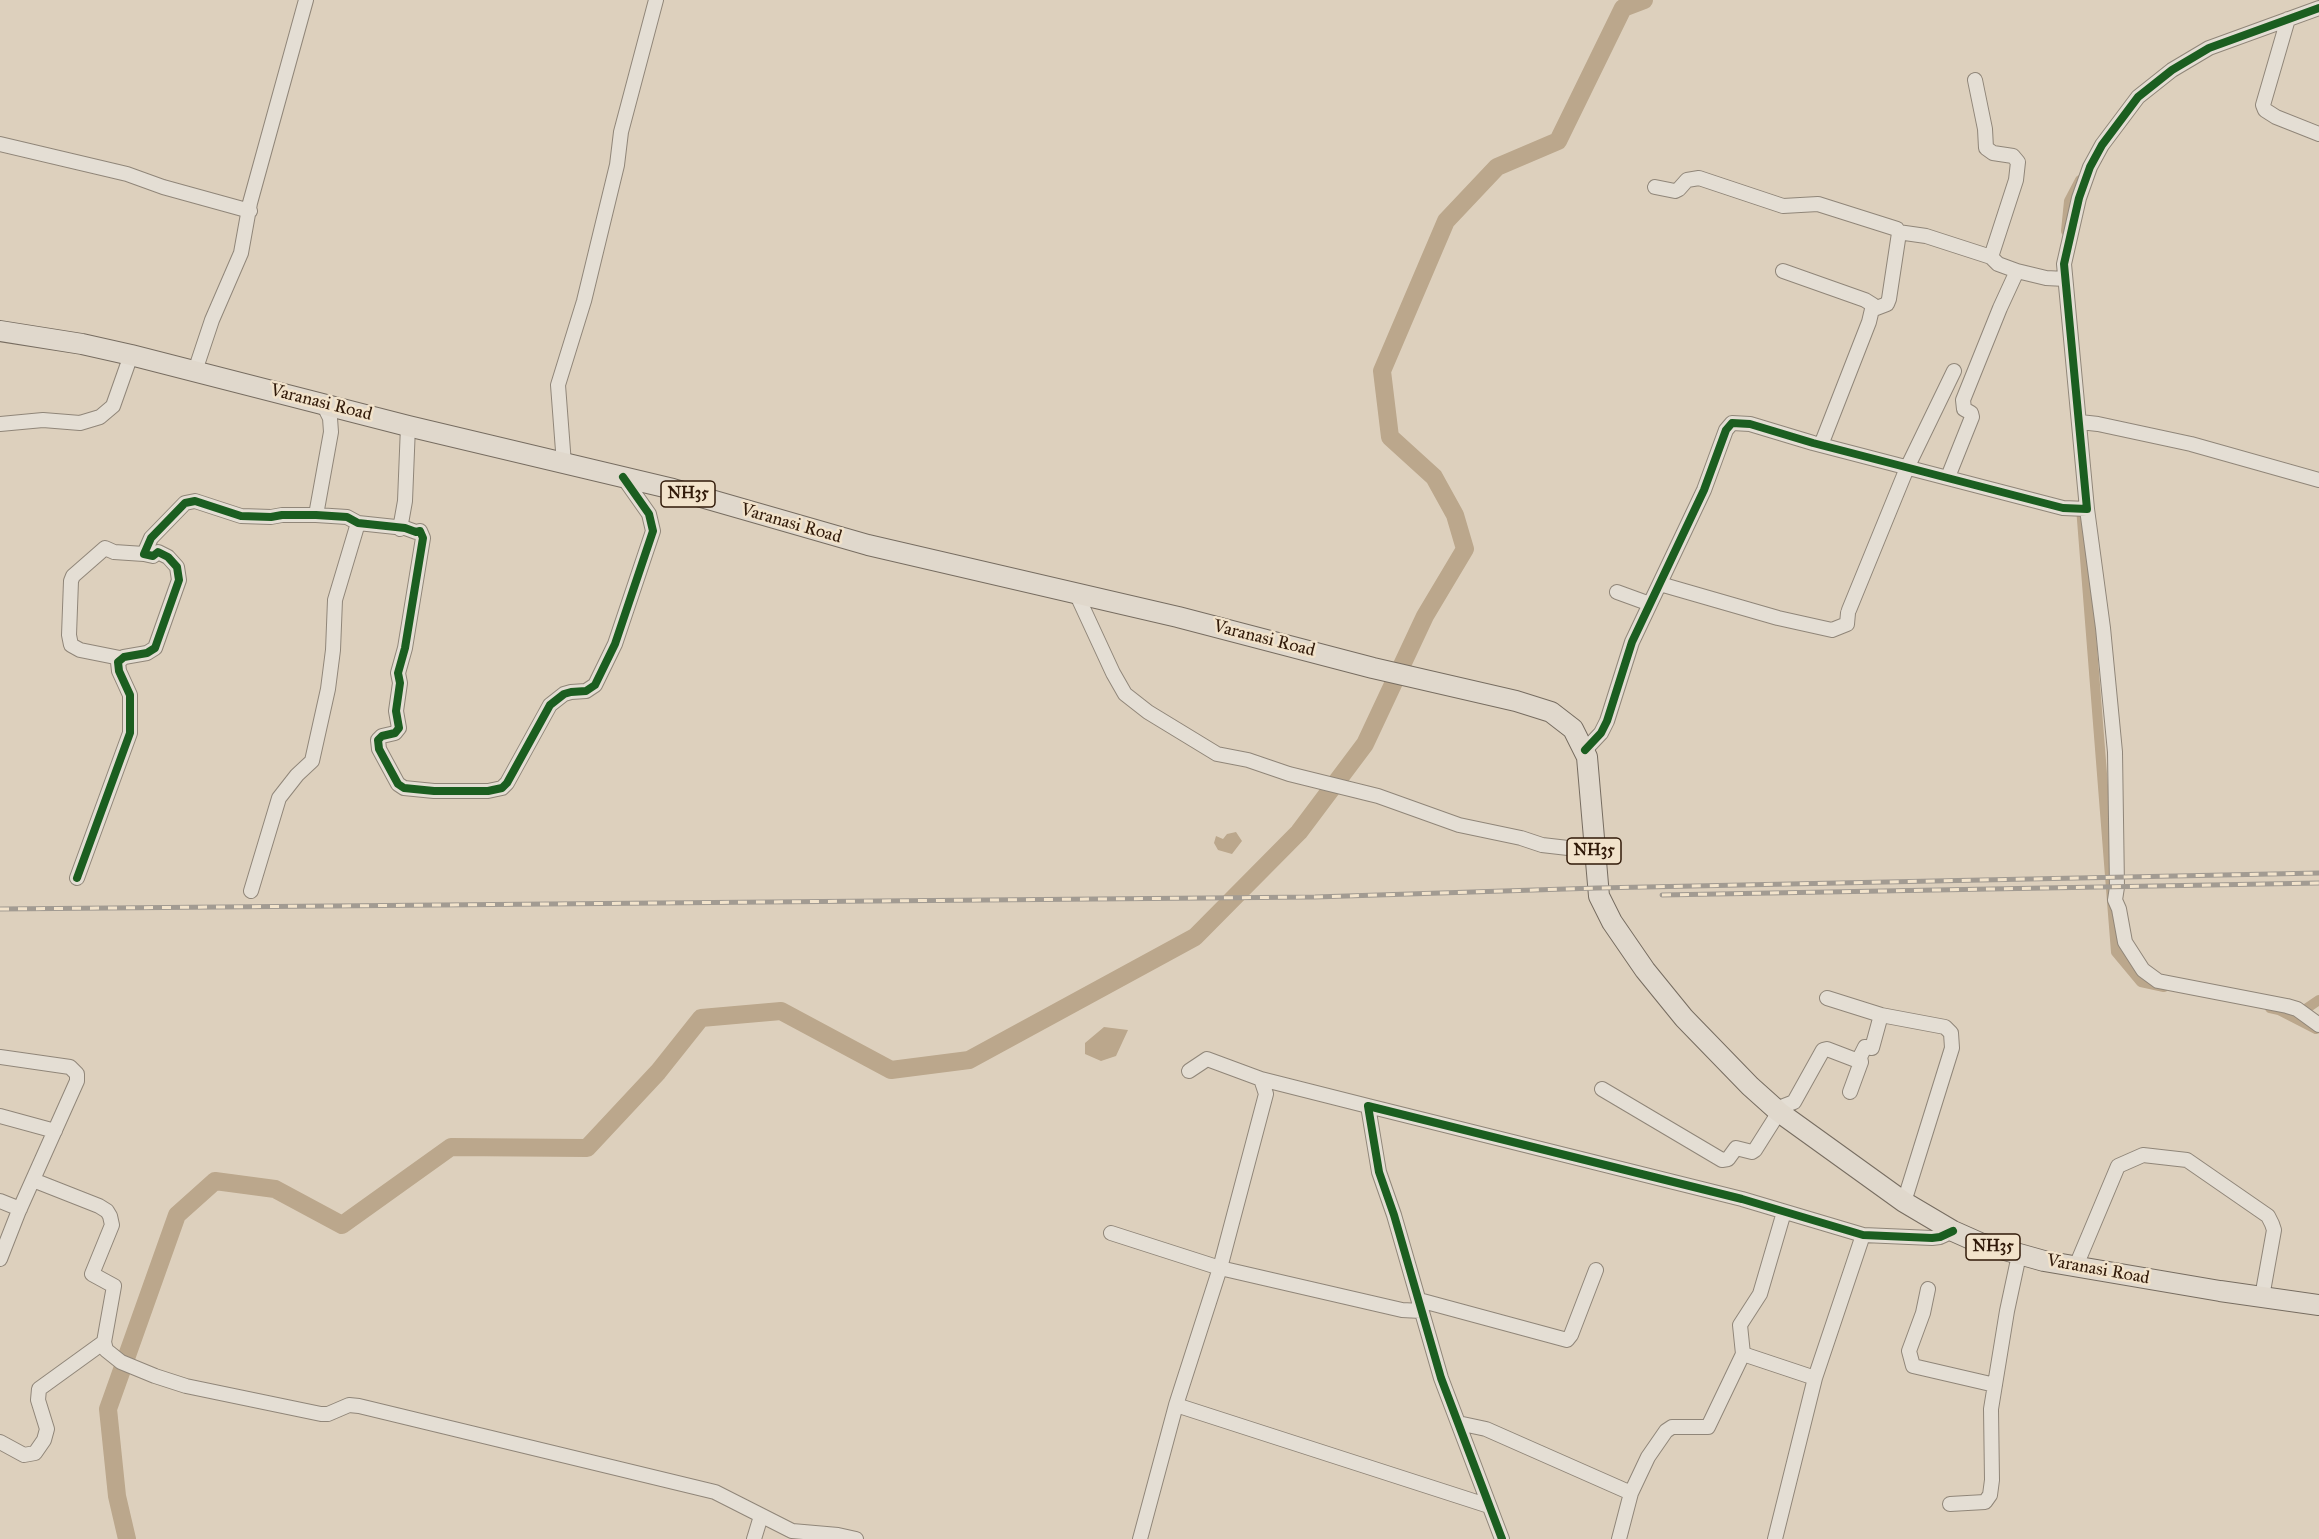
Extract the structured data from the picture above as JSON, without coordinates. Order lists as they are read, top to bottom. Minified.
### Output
{"streets":{"highway":["Varanasi Road","NH35"]},"crossings":[["Varanasi Road","NH35"]]}
